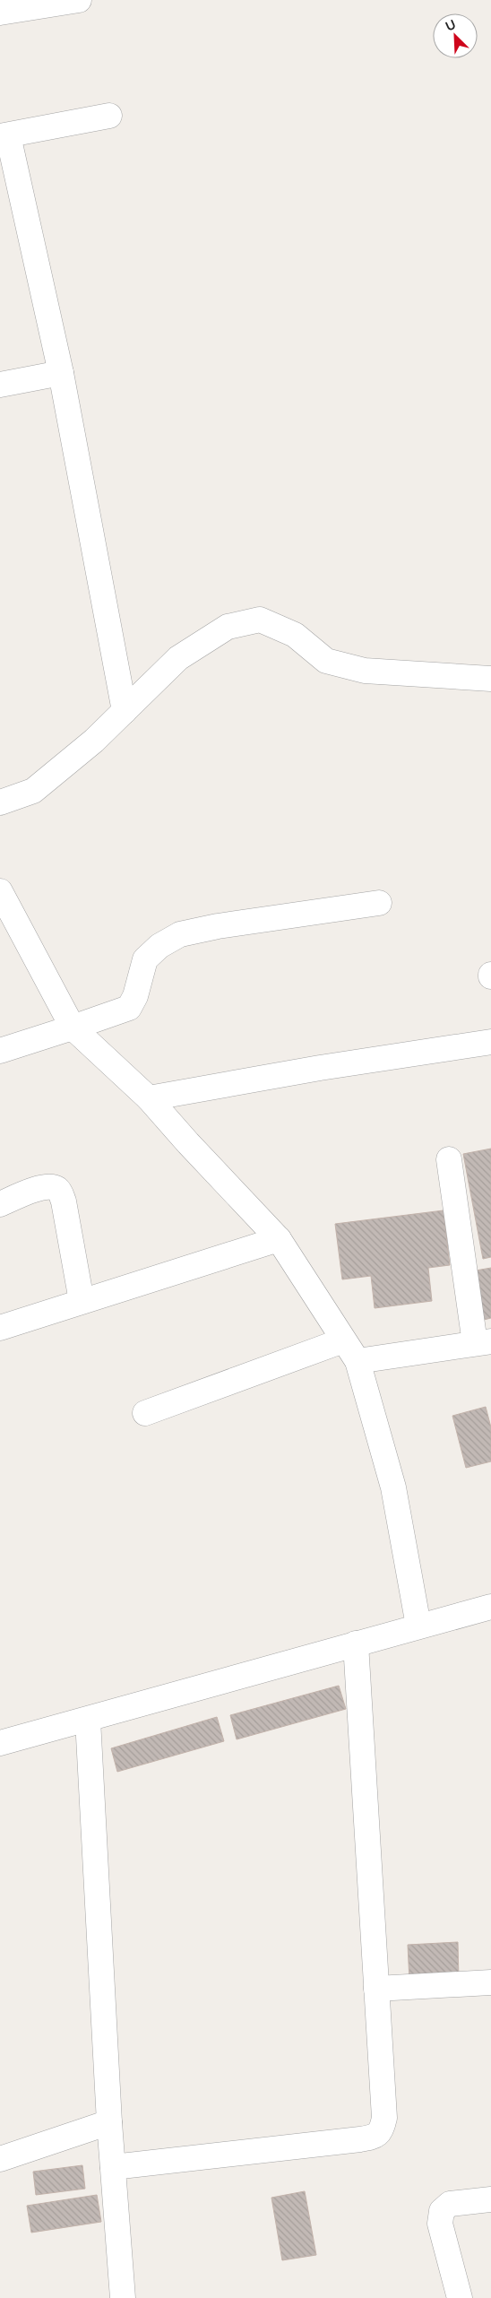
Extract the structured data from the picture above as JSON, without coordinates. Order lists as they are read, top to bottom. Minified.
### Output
{"north":"top left"}
